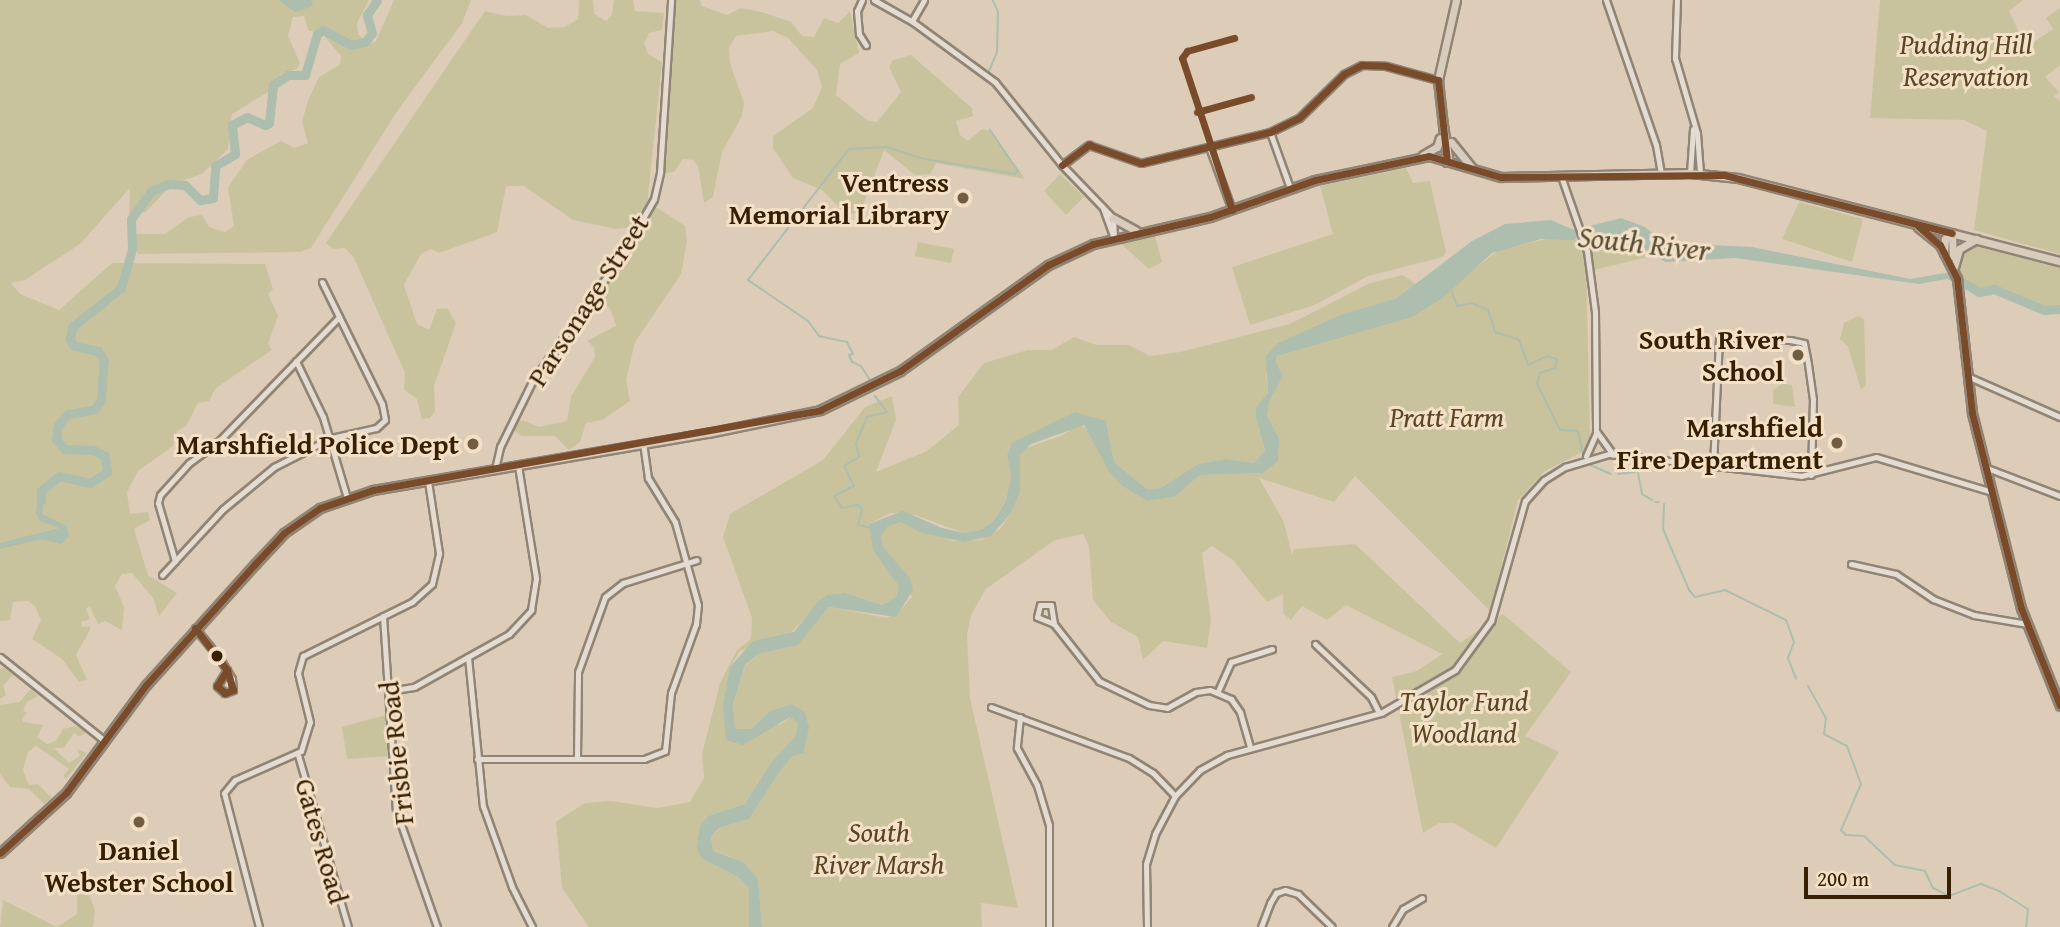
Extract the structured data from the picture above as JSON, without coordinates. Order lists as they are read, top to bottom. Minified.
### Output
{"streets":{"street":["Parsonage Street","Frisbie Road","Gates Road"]},"water":["South River"],"parks":["Pudding Hill Reservation","Pratt Farm","Taylor Fund Woodland","South River Marsh"],"places":["Ventress Memorial Library","South River School","Marshfield Fire Department","Marshfield Police Dept","Daniel Webster School"],"scale_bar":"200 m"}
